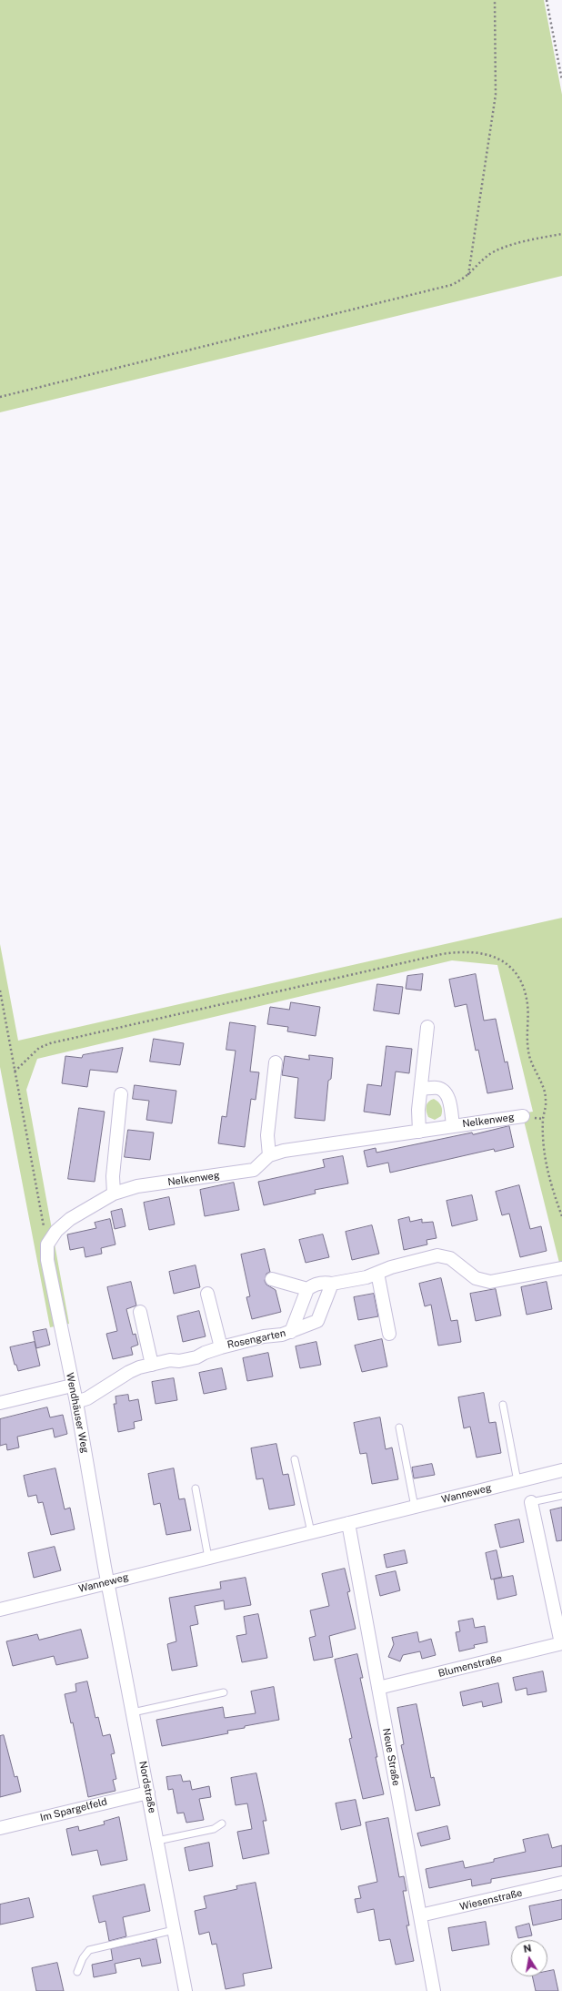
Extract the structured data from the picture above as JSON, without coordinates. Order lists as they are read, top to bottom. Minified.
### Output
{"streets":{"street":["Nelkenweg","Rosengarten","Wendhäuser Weg","Wanneweg","Blumenstraße","Neue Straße","Nordstraße","Im Spargelfeld","Wiesenstraße"]},"crossings":[["Nelkenweg","Wendhäuser Weg"],["Rosengarten","Wendhäuser Weg"],["Wendhäuser Weg","Wanneweg"],["Wendhäuser Weg","Nordstraße"],["Wanneweg","Neue Straße"],["Wanneweg","Nordstraße"],["Blumenstraße","Neue Straße"],["Neue Straße","Wiesenstraße"],["Nordstraße","Im Spargelfeld"]],"north":"top"}
